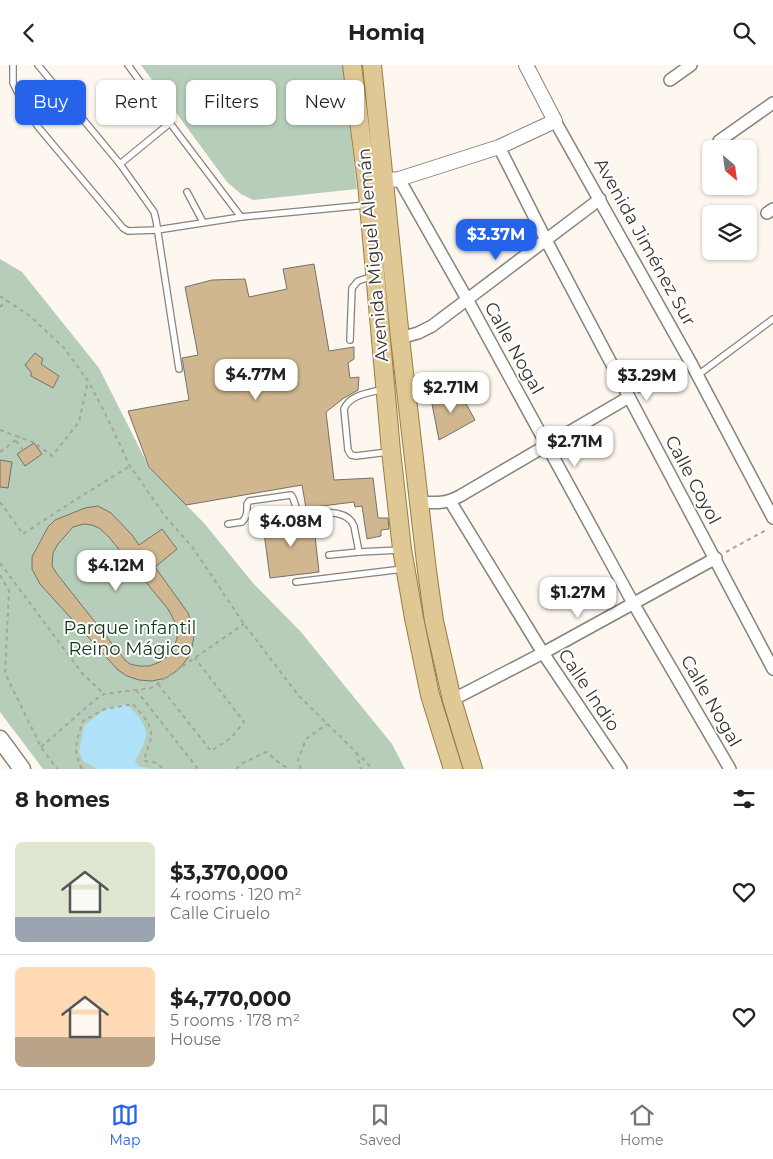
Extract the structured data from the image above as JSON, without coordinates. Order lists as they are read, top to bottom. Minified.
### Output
{"streets":{"main road":["Avenida Miguel Alemán"],"street":["Avenida Jiménez Sur","Calle Nogal","Calle Coyol","Calle Indio"]},"crossings":[["Avenida Miguel Alemán","Calle Nogal"]],"parks":["Parque infantil Reino Mágico"],"north":"bottom right","page":{"header":"Homiq","chip":["Buy","Rent","Filters","New"],"price":["$3.37M","$4.77M","$3.29M","$2.71M","$2.71M","$4.08M","$4.12M","$1.27M"],"heading":"8 homes","list":[{"name":"$3,370,000","note":"4 rooms · 120 m² · Calle Ciruelo"},{"name":"$4,770,000","note":"5 rooms · 178 m² · House"}],"tabs":["Map","Saved","Home"]}}
